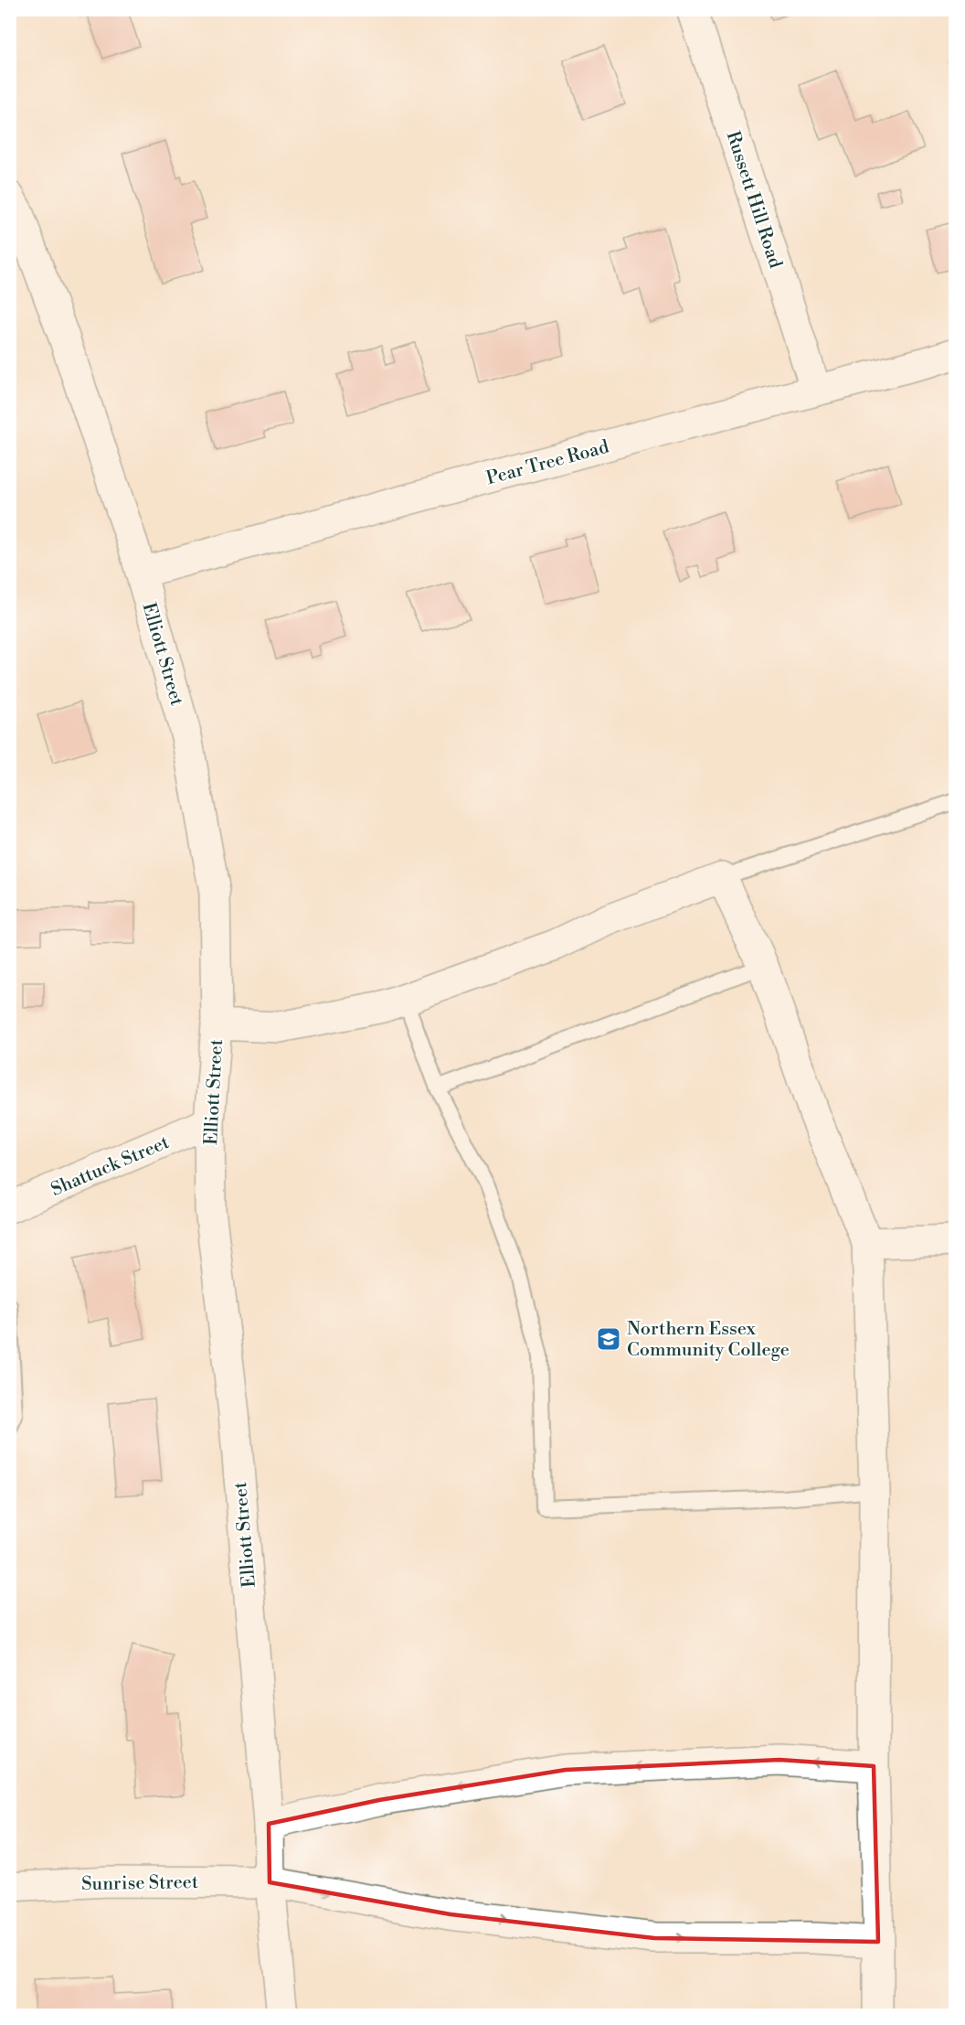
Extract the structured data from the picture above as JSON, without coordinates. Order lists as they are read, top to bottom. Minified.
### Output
{"streets":{"street":["Russett Hill Road","Pear Tree Road","Elliott Street","Shattuck Street","Sunrise Street"]},"crossings":[["Russett Hill Road","Pear Tree Road"],["Pear Tree Road","Elliott Street"],["Elliott Street","Shattuck Street"],["Elliott Street","Sunrise Street"]],"places":{"school or university":["Northern Essex Community College"]}}
